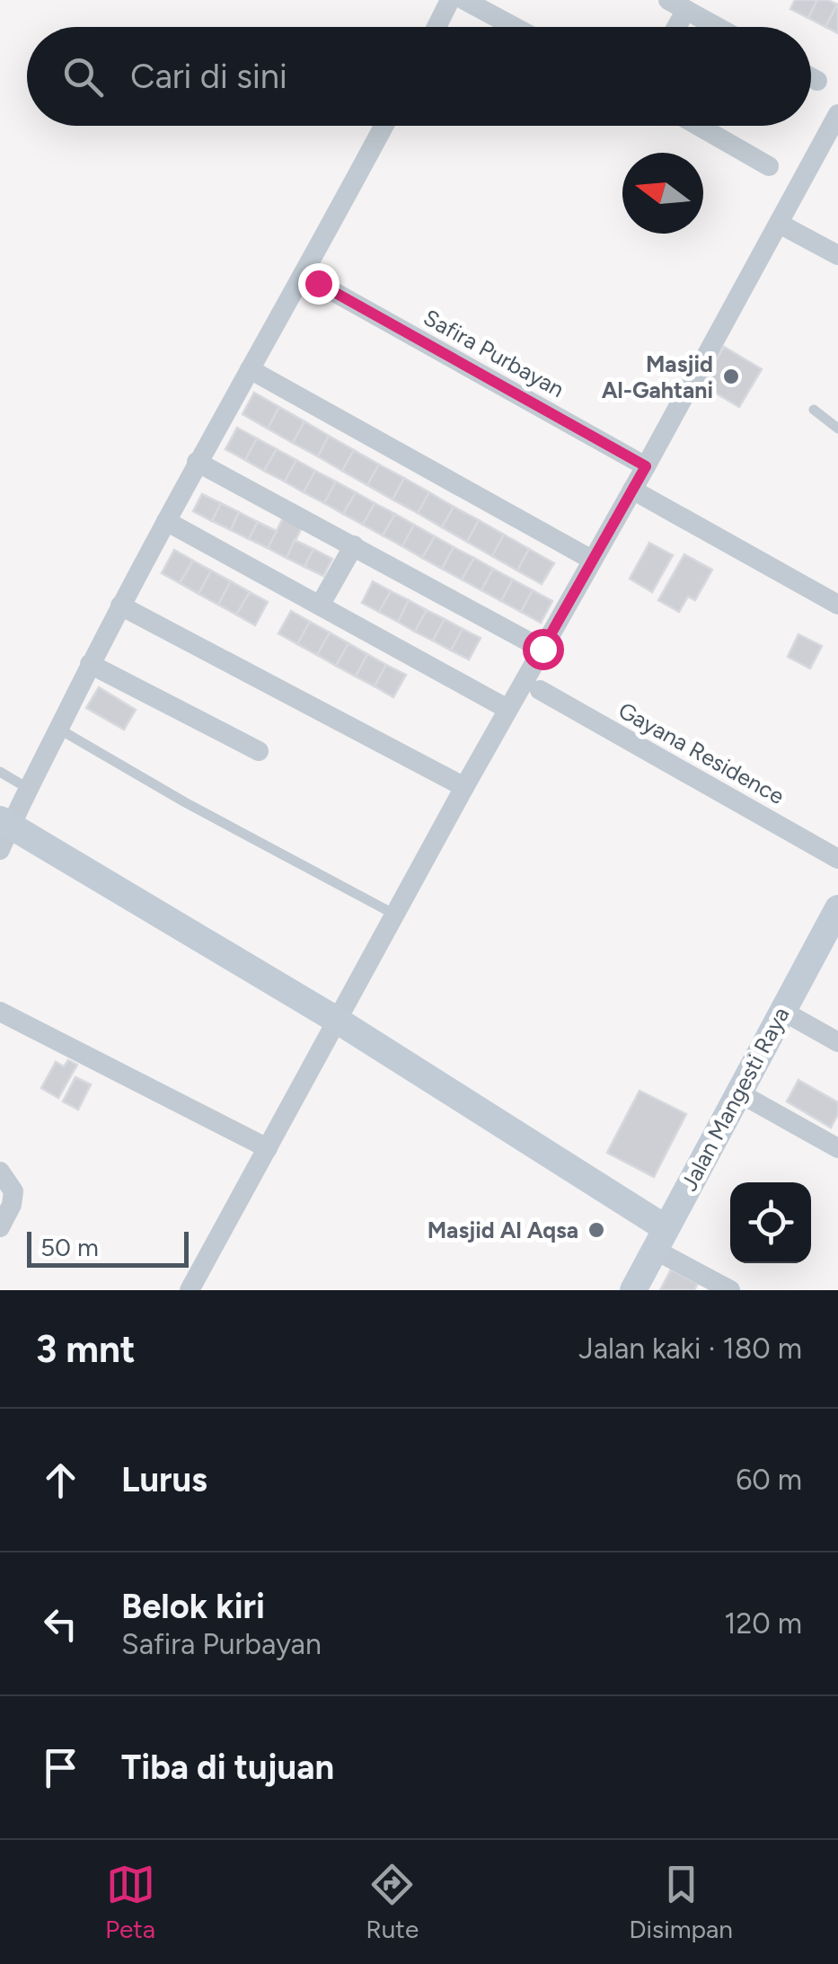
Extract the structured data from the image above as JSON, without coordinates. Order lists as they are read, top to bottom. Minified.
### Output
{"streets":{"street":["Safira Purbayan","Gayana Residence","Jalan Mangesti Raya"]},"places":["Masjid Al-Gahtani","Masjid Al Aqsa"],"scale_bar":"50 m","north":"left","page":{"search":"Cari di sini","scale":"50 m","heading":["3 mnt","Jalan kaki · 180 m"],"list":[["Lurus","60 m"],["Belok kiri","Safira Purbayan","120 m"],"Tiba di tujuan"],"nav":["Peta","Rute","Disimpan"]}}
